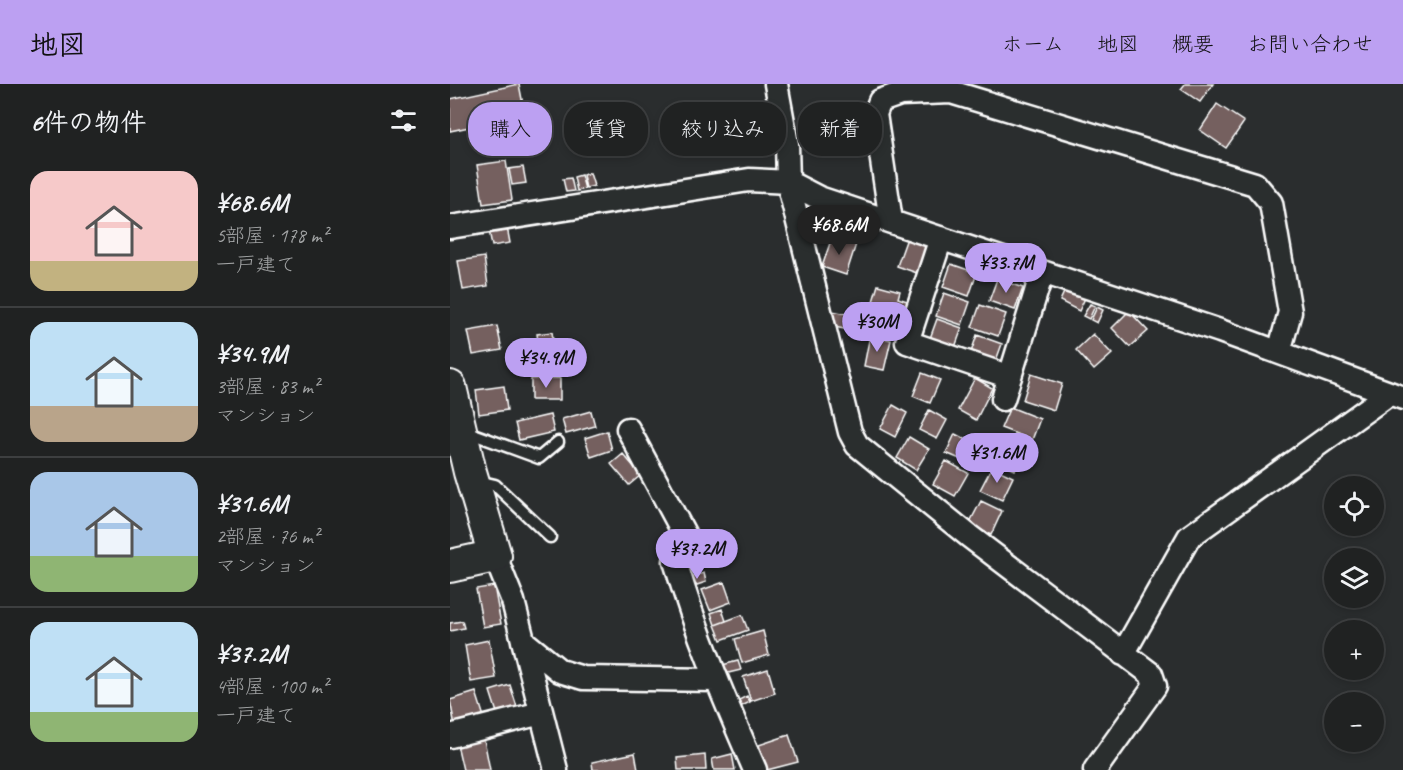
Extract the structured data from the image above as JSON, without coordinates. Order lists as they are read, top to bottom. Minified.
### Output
{"page":{"header":"地図","nav":["ホーム","地図","概要","お問い合わせ"],"heading":"6件の物件","chip":["購入","賃貸","絞り込み","新着"],"list":[{"name":"¥68.6M","note":"5部屋 · 178 m² · 一戸建て"},{"name":"¥34.9M","note":"3部屋 · 83 m² · マンション"},{"name":"¥31.6M","note":"2部屋 · 76 m² · マンション"},{"name":"¥37.2M","note":"4部屋 · 100 m² · 一戸建て"}],"price":["¥68.6M","¥33.7M","¥30M","¥34.9M","¥31.6M","¥37.2M"],"map_buttons":["+","−"]}}
